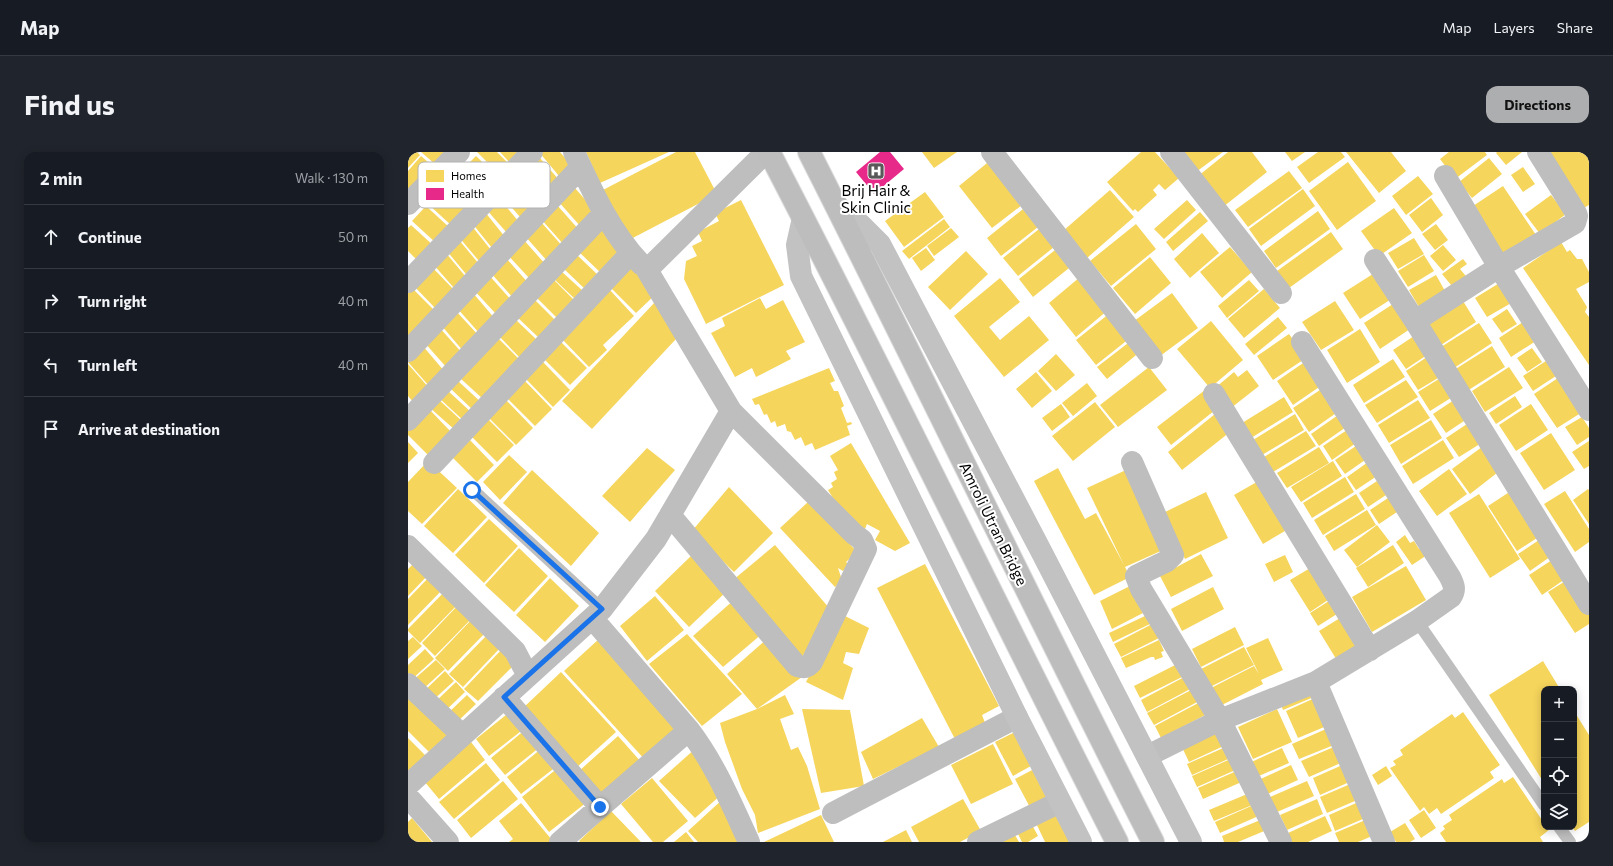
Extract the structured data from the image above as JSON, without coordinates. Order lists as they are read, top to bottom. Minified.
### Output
{"streets":{"main road":["Amroli Utran Bridge"]},"places":{"hospital":["Brij Hair & Skin Clinic"]},"legend":["Homes","Health"],"page":{"header":"Map","nav":["Map","Layers","Share"],"buttons":"Directions","title":"Find us","heading":["2 min","Walk · 130 m"],"list":[["Continue","50 m"],["Turn right","40 m"],["Turn left","40 m"],"Arrive at destination"],"map_buttons":["+","−"]}}
